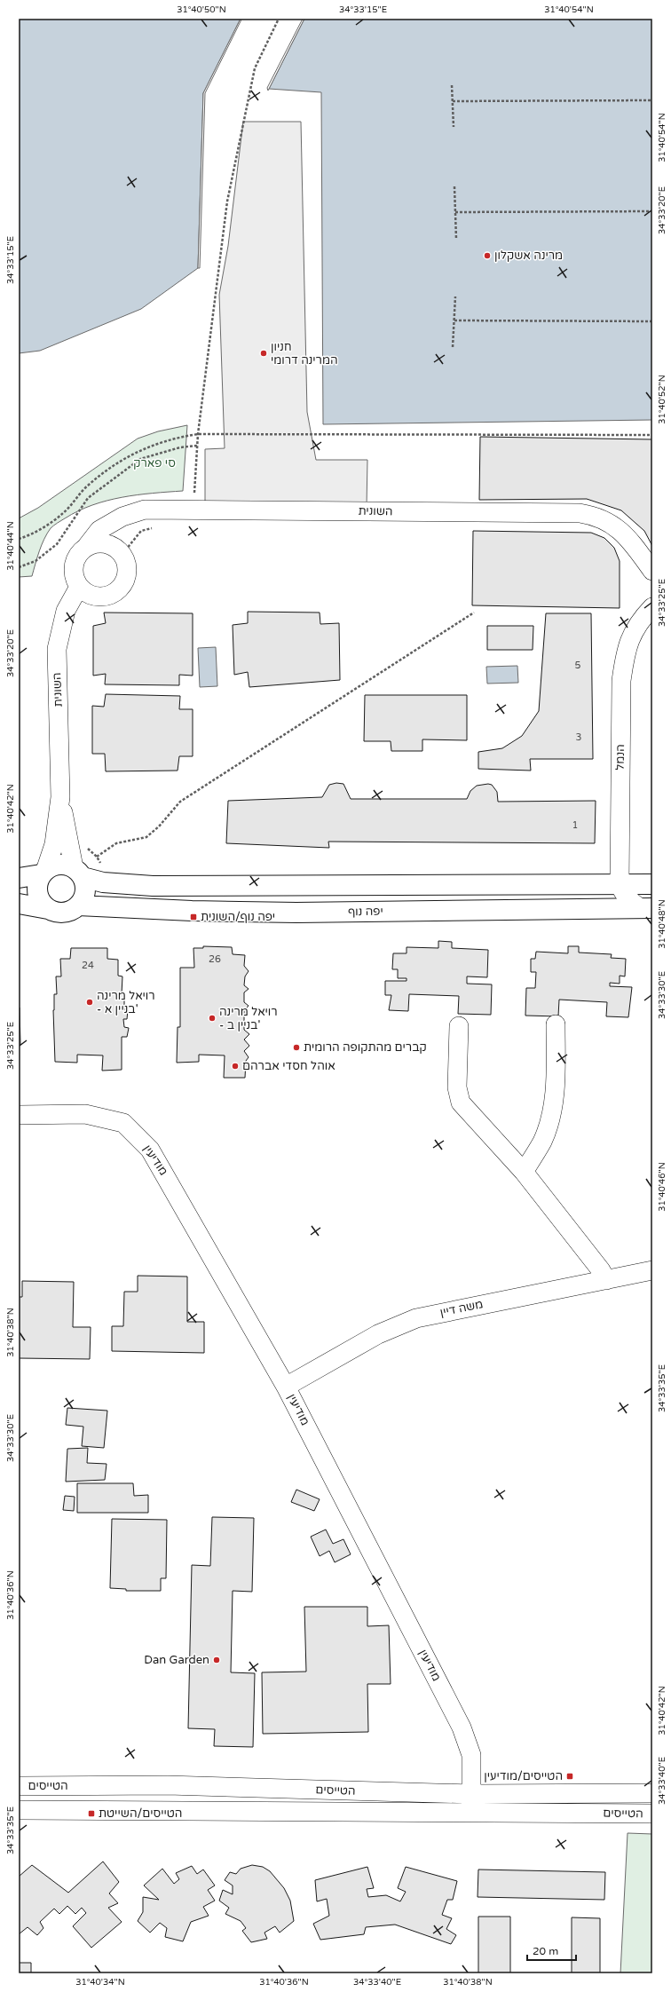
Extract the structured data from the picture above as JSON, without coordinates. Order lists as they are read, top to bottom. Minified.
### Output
{"streets":{"main road":["יפה נוף"],"street":["השונית","הנמל","מודיעין","משה דיין","הטייסים"]},"crossings":[["השונית","יפה נוף"],["מודיעין","משה דיין"],["מודיעין","הטייסים"]],"parks":["סי פארק"],"places":{"other":["מרינה אשקלון","חניון המרינה דרומי","רויאל מרינה - בניין א'","רויאל מרינה - בניין ב'","קברים מהתקופה הרומית","אוהל חסדי אברהם","Dan Garden"],"transit":["יפה נוף/השונית","הטייסים/מודיעין","הטייסים/השייטת"]},"house_numbers":["5","3","1","26","24"],"scale_bar":"20 m","coordinates":["31°40'50\"N","34°33'15\"E","31°40'54\"N","34°33'20\"E","31°40'52\"N","31°40'44\"N","34°33'25\"E","31°40'42\"N","31°40'48\"N","34°33'30\"E","31°40'46\"N","31°40'38\"N","34°33'35\"E","31°40'36\"N","34°33'40\"E","31°40'34\"N"]}
